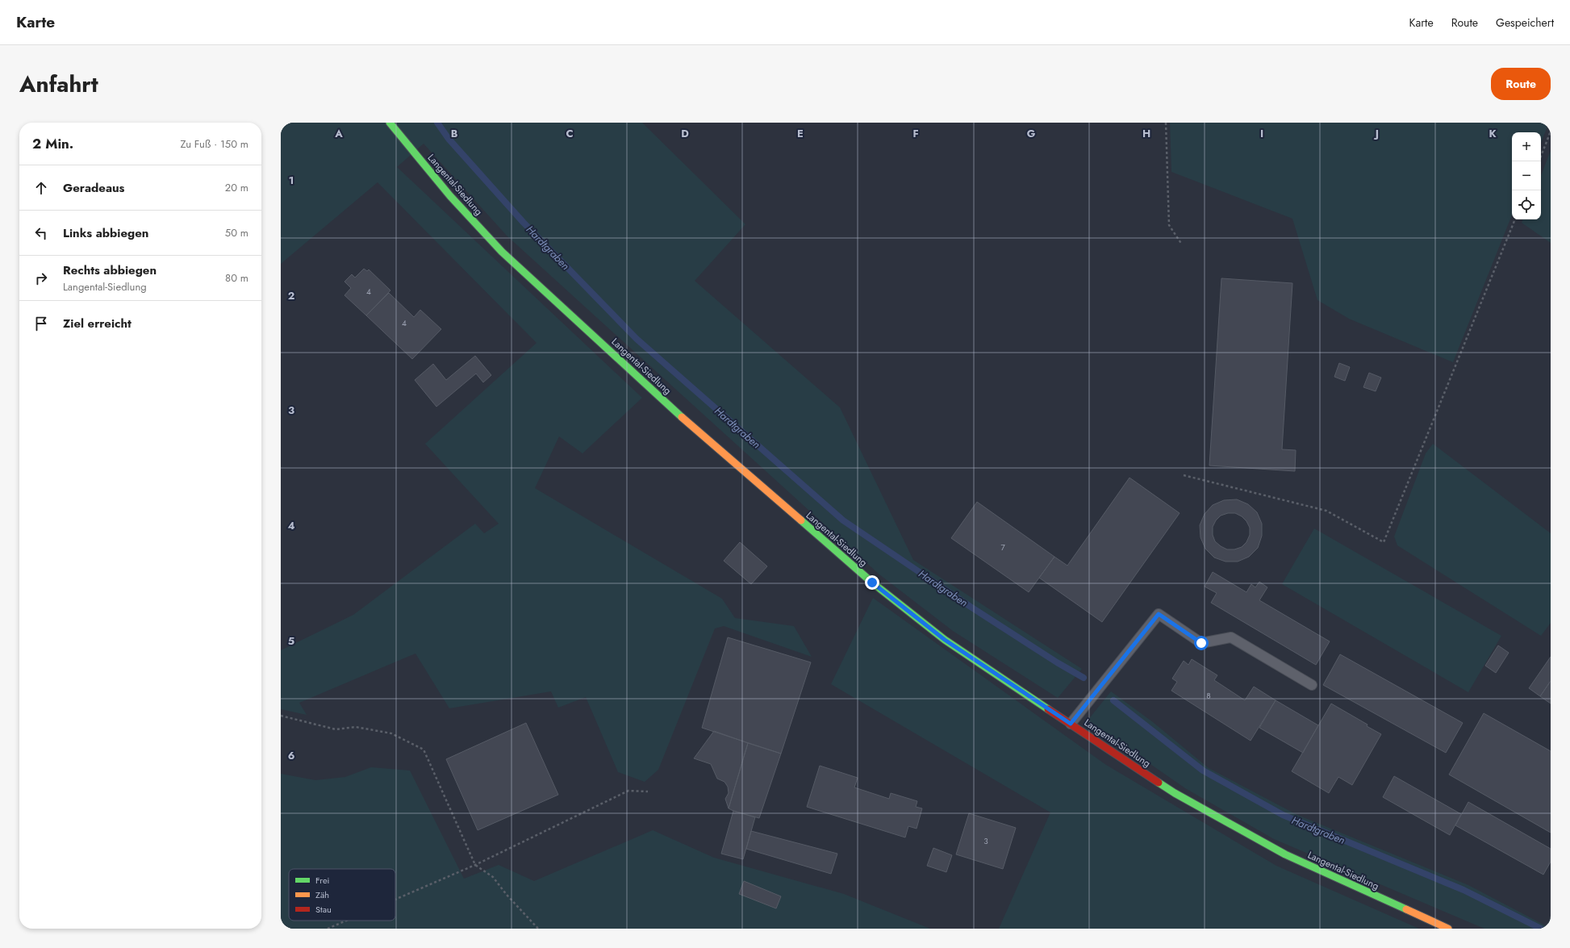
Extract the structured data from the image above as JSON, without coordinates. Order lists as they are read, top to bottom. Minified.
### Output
{"streets":{"street":["Langental-Siedlung"]},"water":["Hardtgraben"],"house_numbers":["4","4","7","8","3"],"legend":["Frei","Zäh","Stau"],"page":{"header":"Karte","nav":["Karte","Route","Gespeichert"],"title":"Anfahrt","buttons":"Route","heading":["2 Min.","Zu Fuß · 150 m"],"map_buttons":["+","−"],"list":[["Geradeaus","20 m"],["Links abbiegen","50 m"],["Rechts abbiegen","Langental-Siedlung","80 m"],"Ziel erreicht"]},"grid":{"columns":["A","B","C","D","E","F","G","H","I","J","K"],"rows":["1","2","3","4","5","6"]}}
